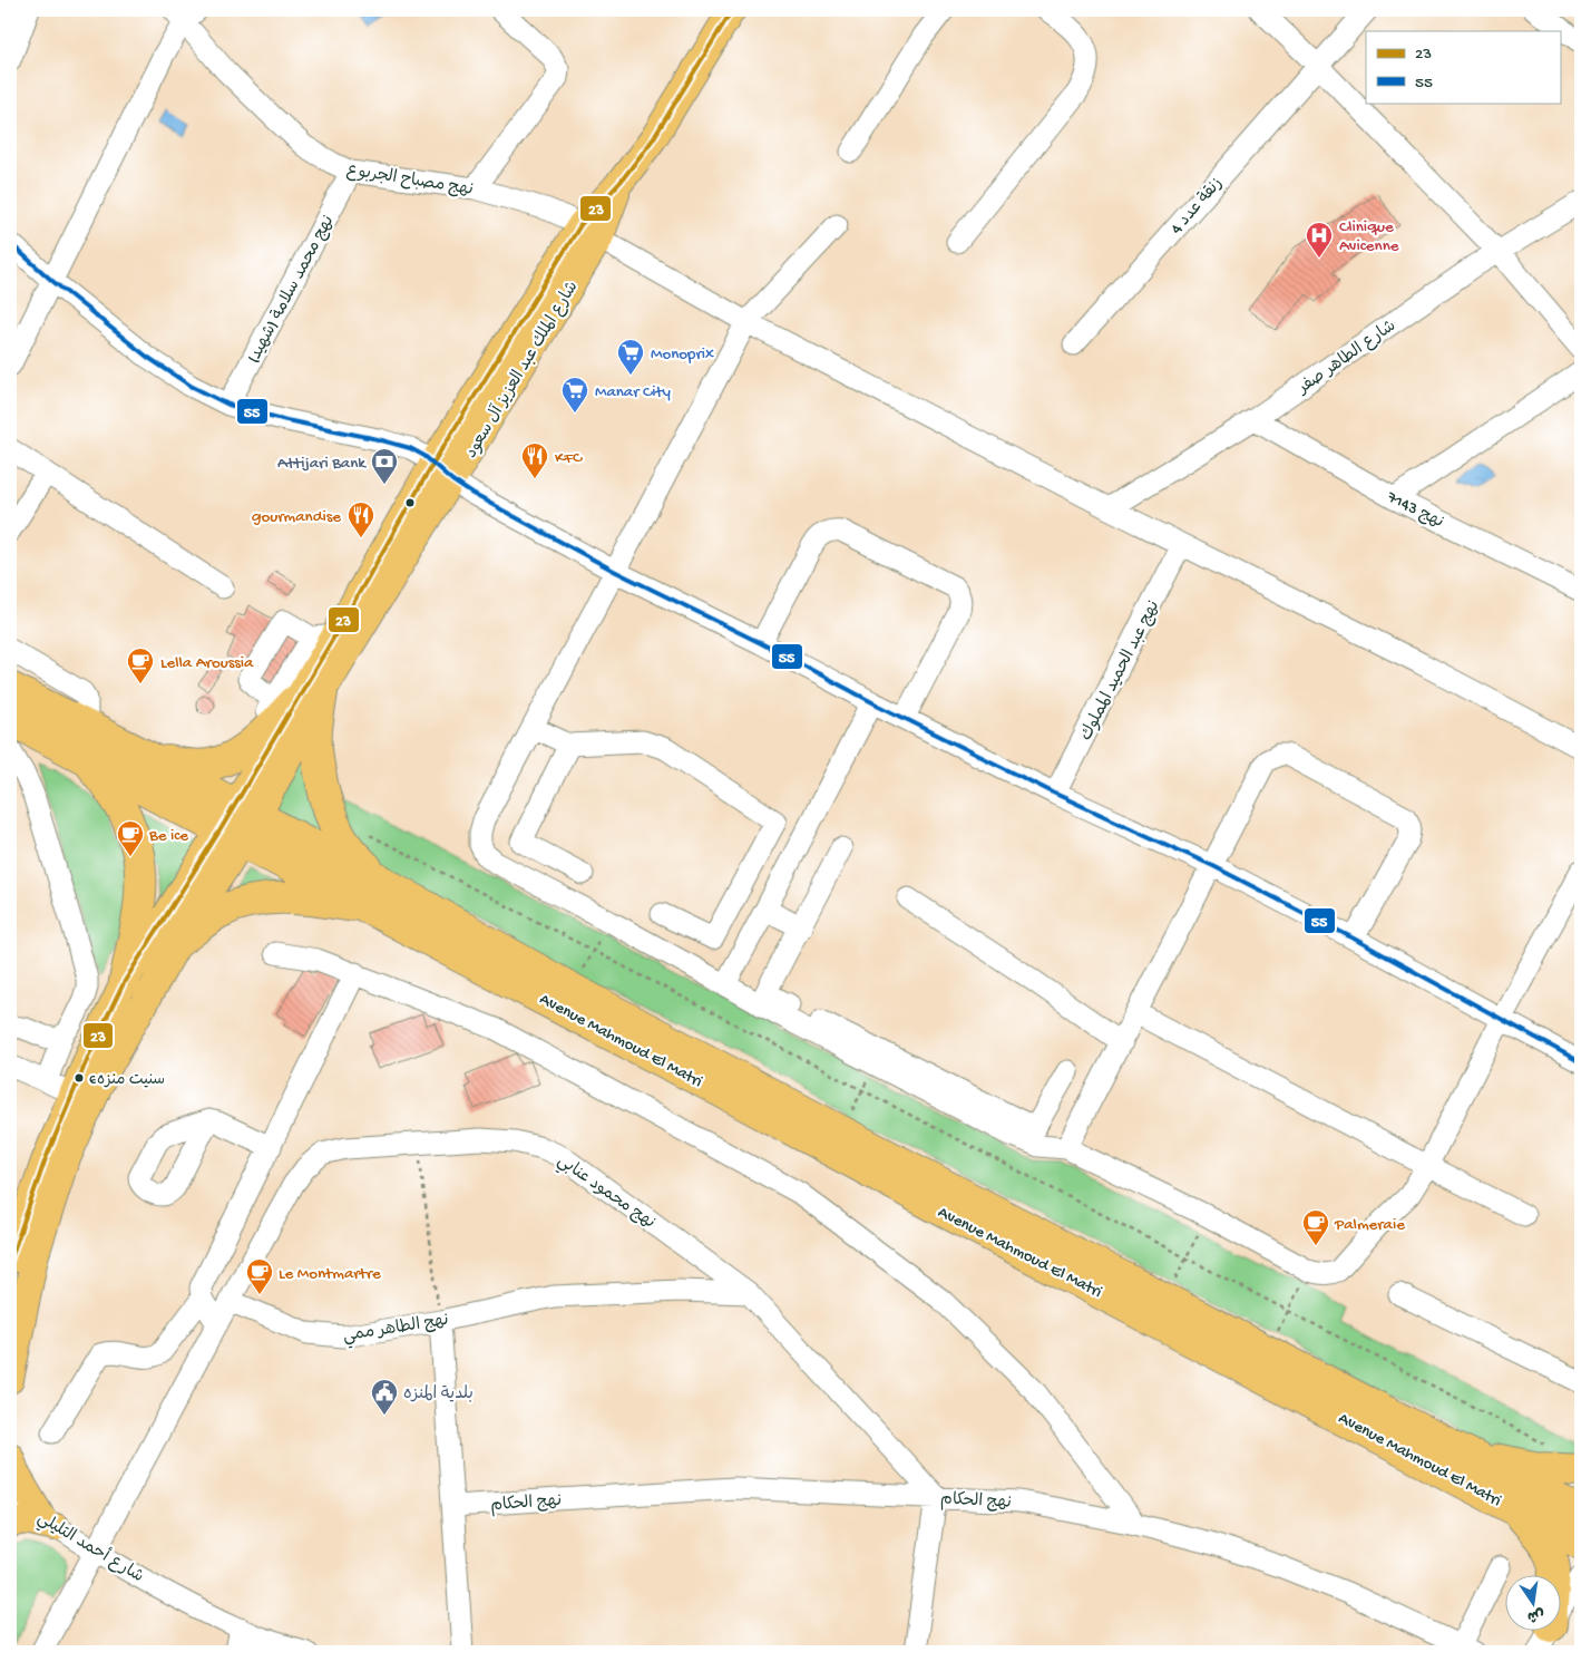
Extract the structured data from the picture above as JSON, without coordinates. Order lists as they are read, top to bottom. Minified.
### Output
{"streets":{"highway":["Avenue Mahmoud El Matri"],"main road":["شارع الملك عبد العزيز آل سعود"],"street":["نهج مصباح الجربوع","زنقة عدد 4","نهج محمد سلامة (شهيد)","شارع الطاهر صفر","نهج 7143","نهج عبد الحميد المملوك","نهج محمود عنابي","نهج الطاهر ممي","نهج الحكام","شارع أحمد التليلي"]},"crossings":[["نهج مصباح الجربوع","نهج محمد سلامة (شهيد)"],["نهج مصباح الجربوع","شارع الطاهر صفر"],["نهج مصباح الجربوع","شارع الملك عبد العزيز آل سعود"],["نهج مصباح الجربوع","نهج عبد الحميد المملوك"],["شارع الطاهر صفر","نهج 7143"],["شارع الملك عبد العزيز آل سعود","Avenue Mahmoud El Matri"],["نهج محمود عنابي","نهج الطاهر ممي"],["نهج محمود عنابي","نهج الحكام"]],"places":{"hospital":["Clinique Avicenne"],"supermarket":["Monoprix","Manar City"],"restaurant":["KFC","gourmandise"],"bank":["Attijari Bank"],"cafe":["Lella Aroussia","Be ice","Palmeraie","Le Montmartre"],"other":["سنيت منزه6"],"public building":["بلدية المنزه"]},"lines":["transit line 23","transit line 55"],"legend":["23","55"],"north":"bottom"}
